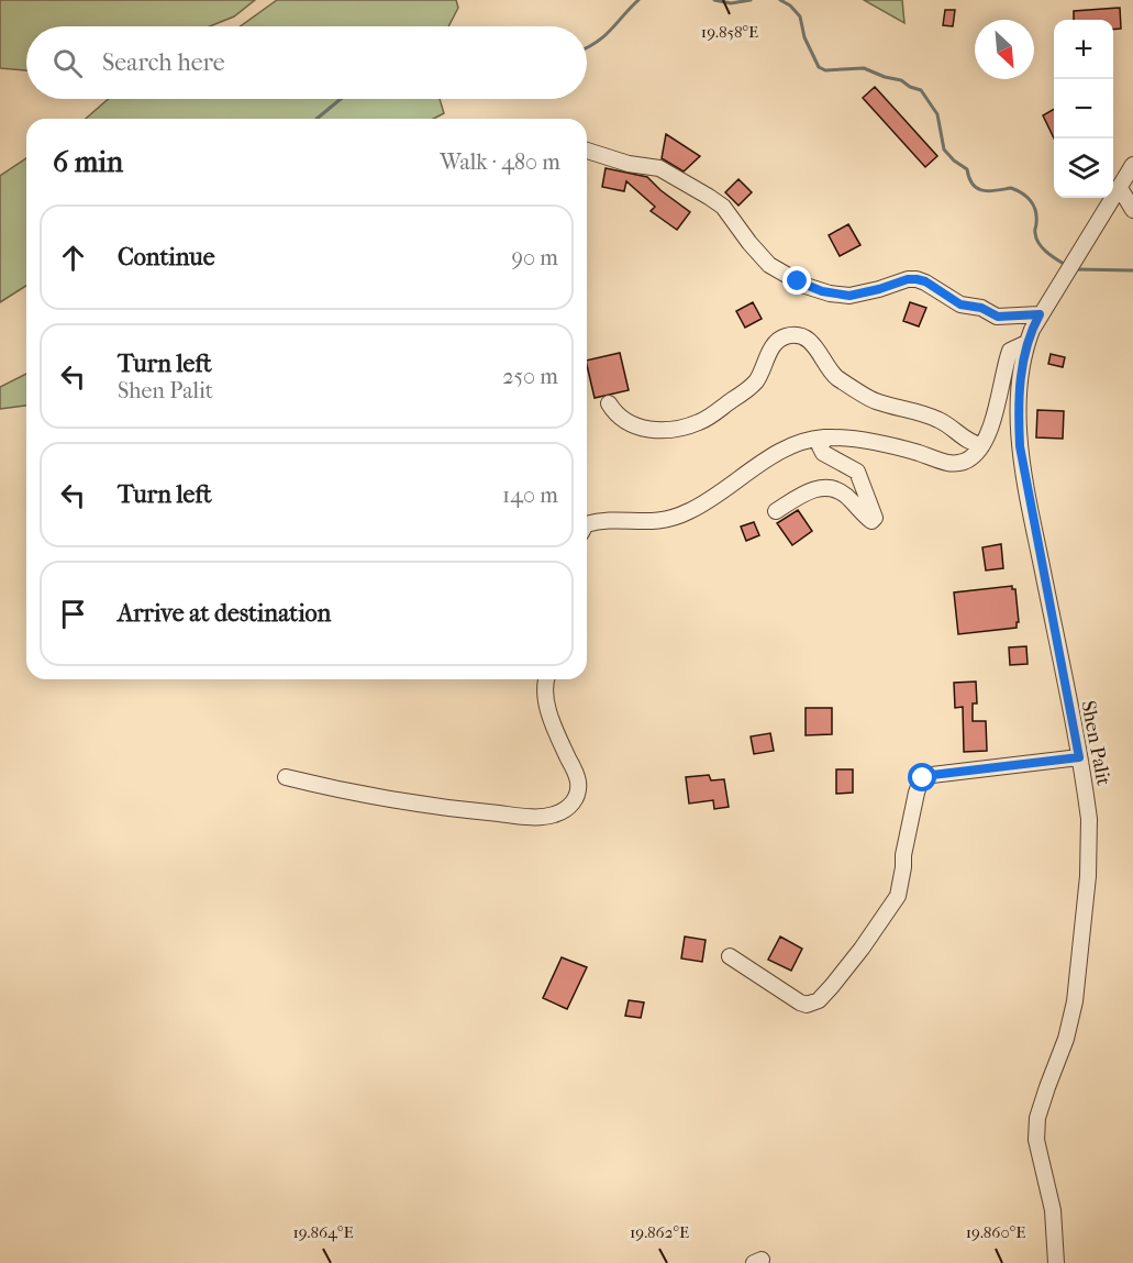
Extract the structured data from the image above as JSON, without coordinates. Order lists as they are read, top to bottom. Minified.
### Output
{"streets":{"street":["Shen Palit"]},"north":"bottom right","page":{"map_buttons":["+","−"],"search":"Search here","heading":["6 min","Walk · 480 m"],"list":[["Continue","90 m"],["Turn left","Shen Palit","250 m"],["Turn left","140 m"],"Arrive at destination"]},"coordinates":["19.858°E","19.864°E","19.862°E","19.860°E"]}
